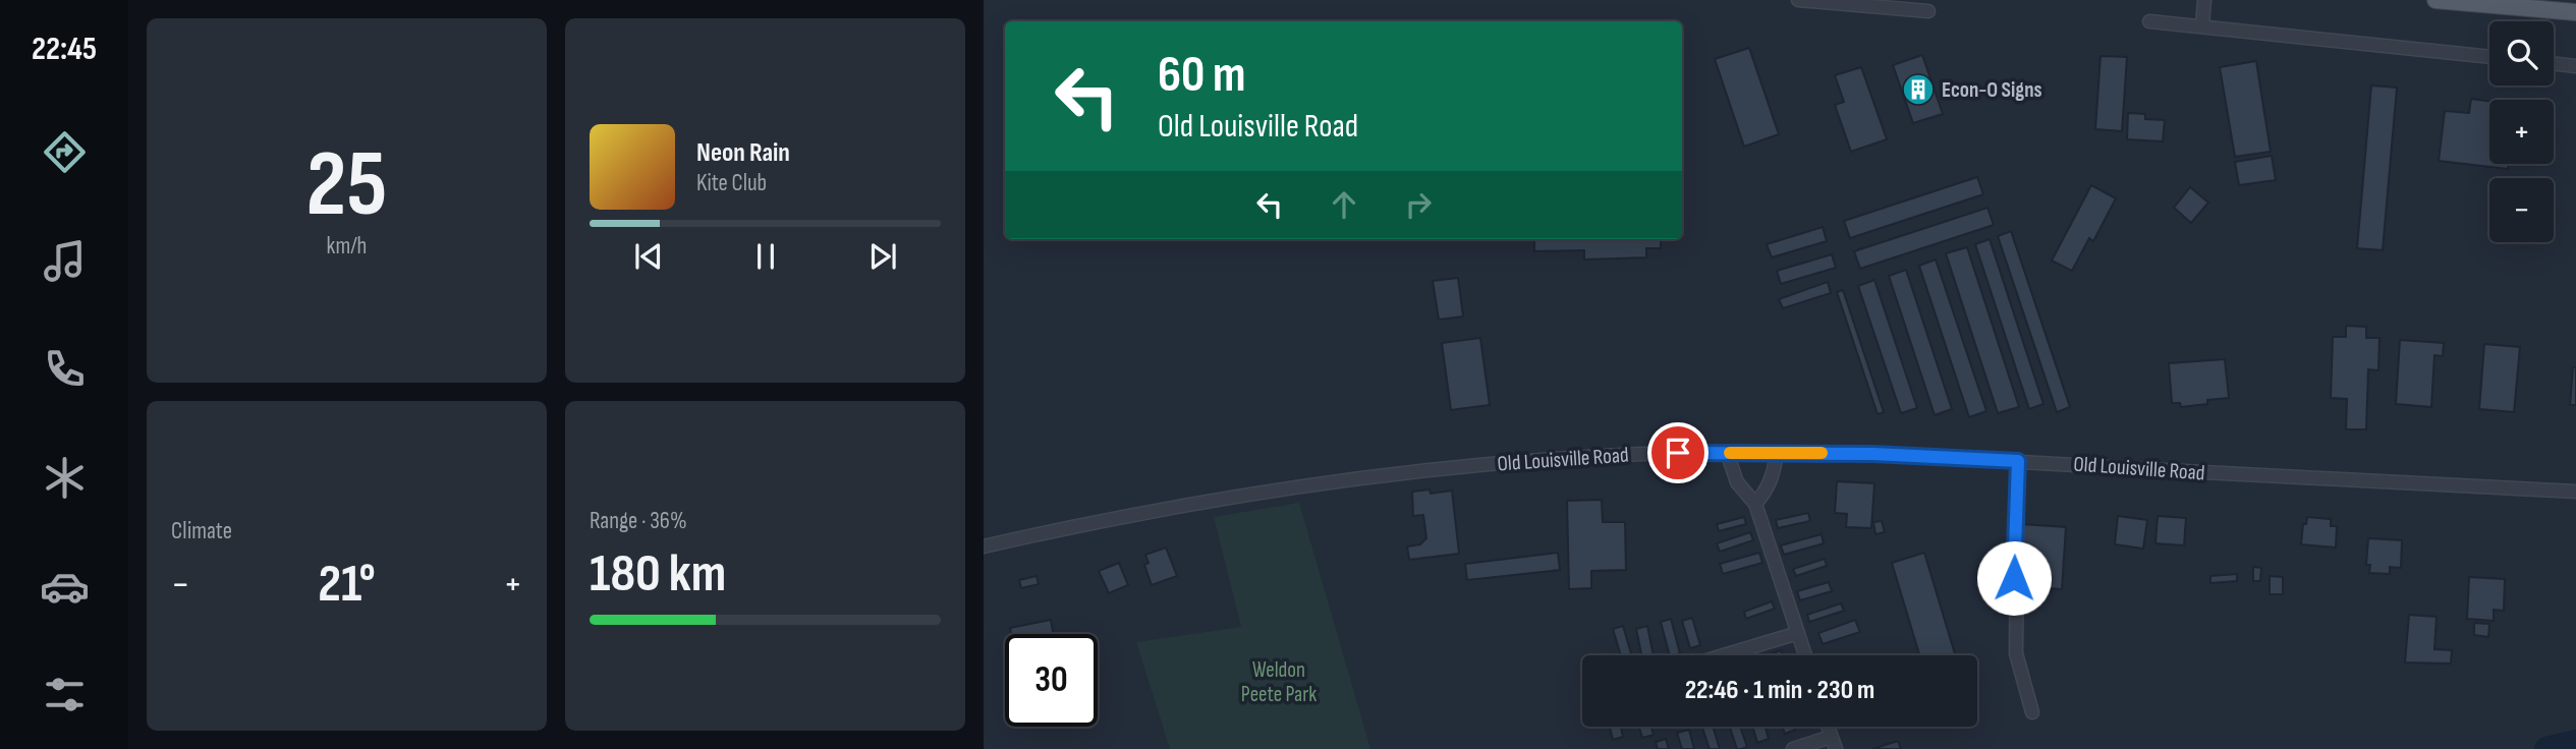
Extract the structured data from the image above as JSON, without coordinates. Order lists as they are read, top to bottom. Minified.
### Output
{"streets":{"street":["Old Louisville Road"]},"parks":["Weldon Peete Park"],"places":{"building":["Econ-O Signs"]},"page":{"tabs":"22:45","tile":[["25","km/h"],"Climate",["Range · 36%","180 km"]],"map_buttons":["+","−"],"turn":["60 m","Old Louisville Road"],"song":["Neon Rain","Kite Club"],"heat":["−","21°","+"],"limit":"30","trip":"22:46 · 1 min · 230 m"}}
